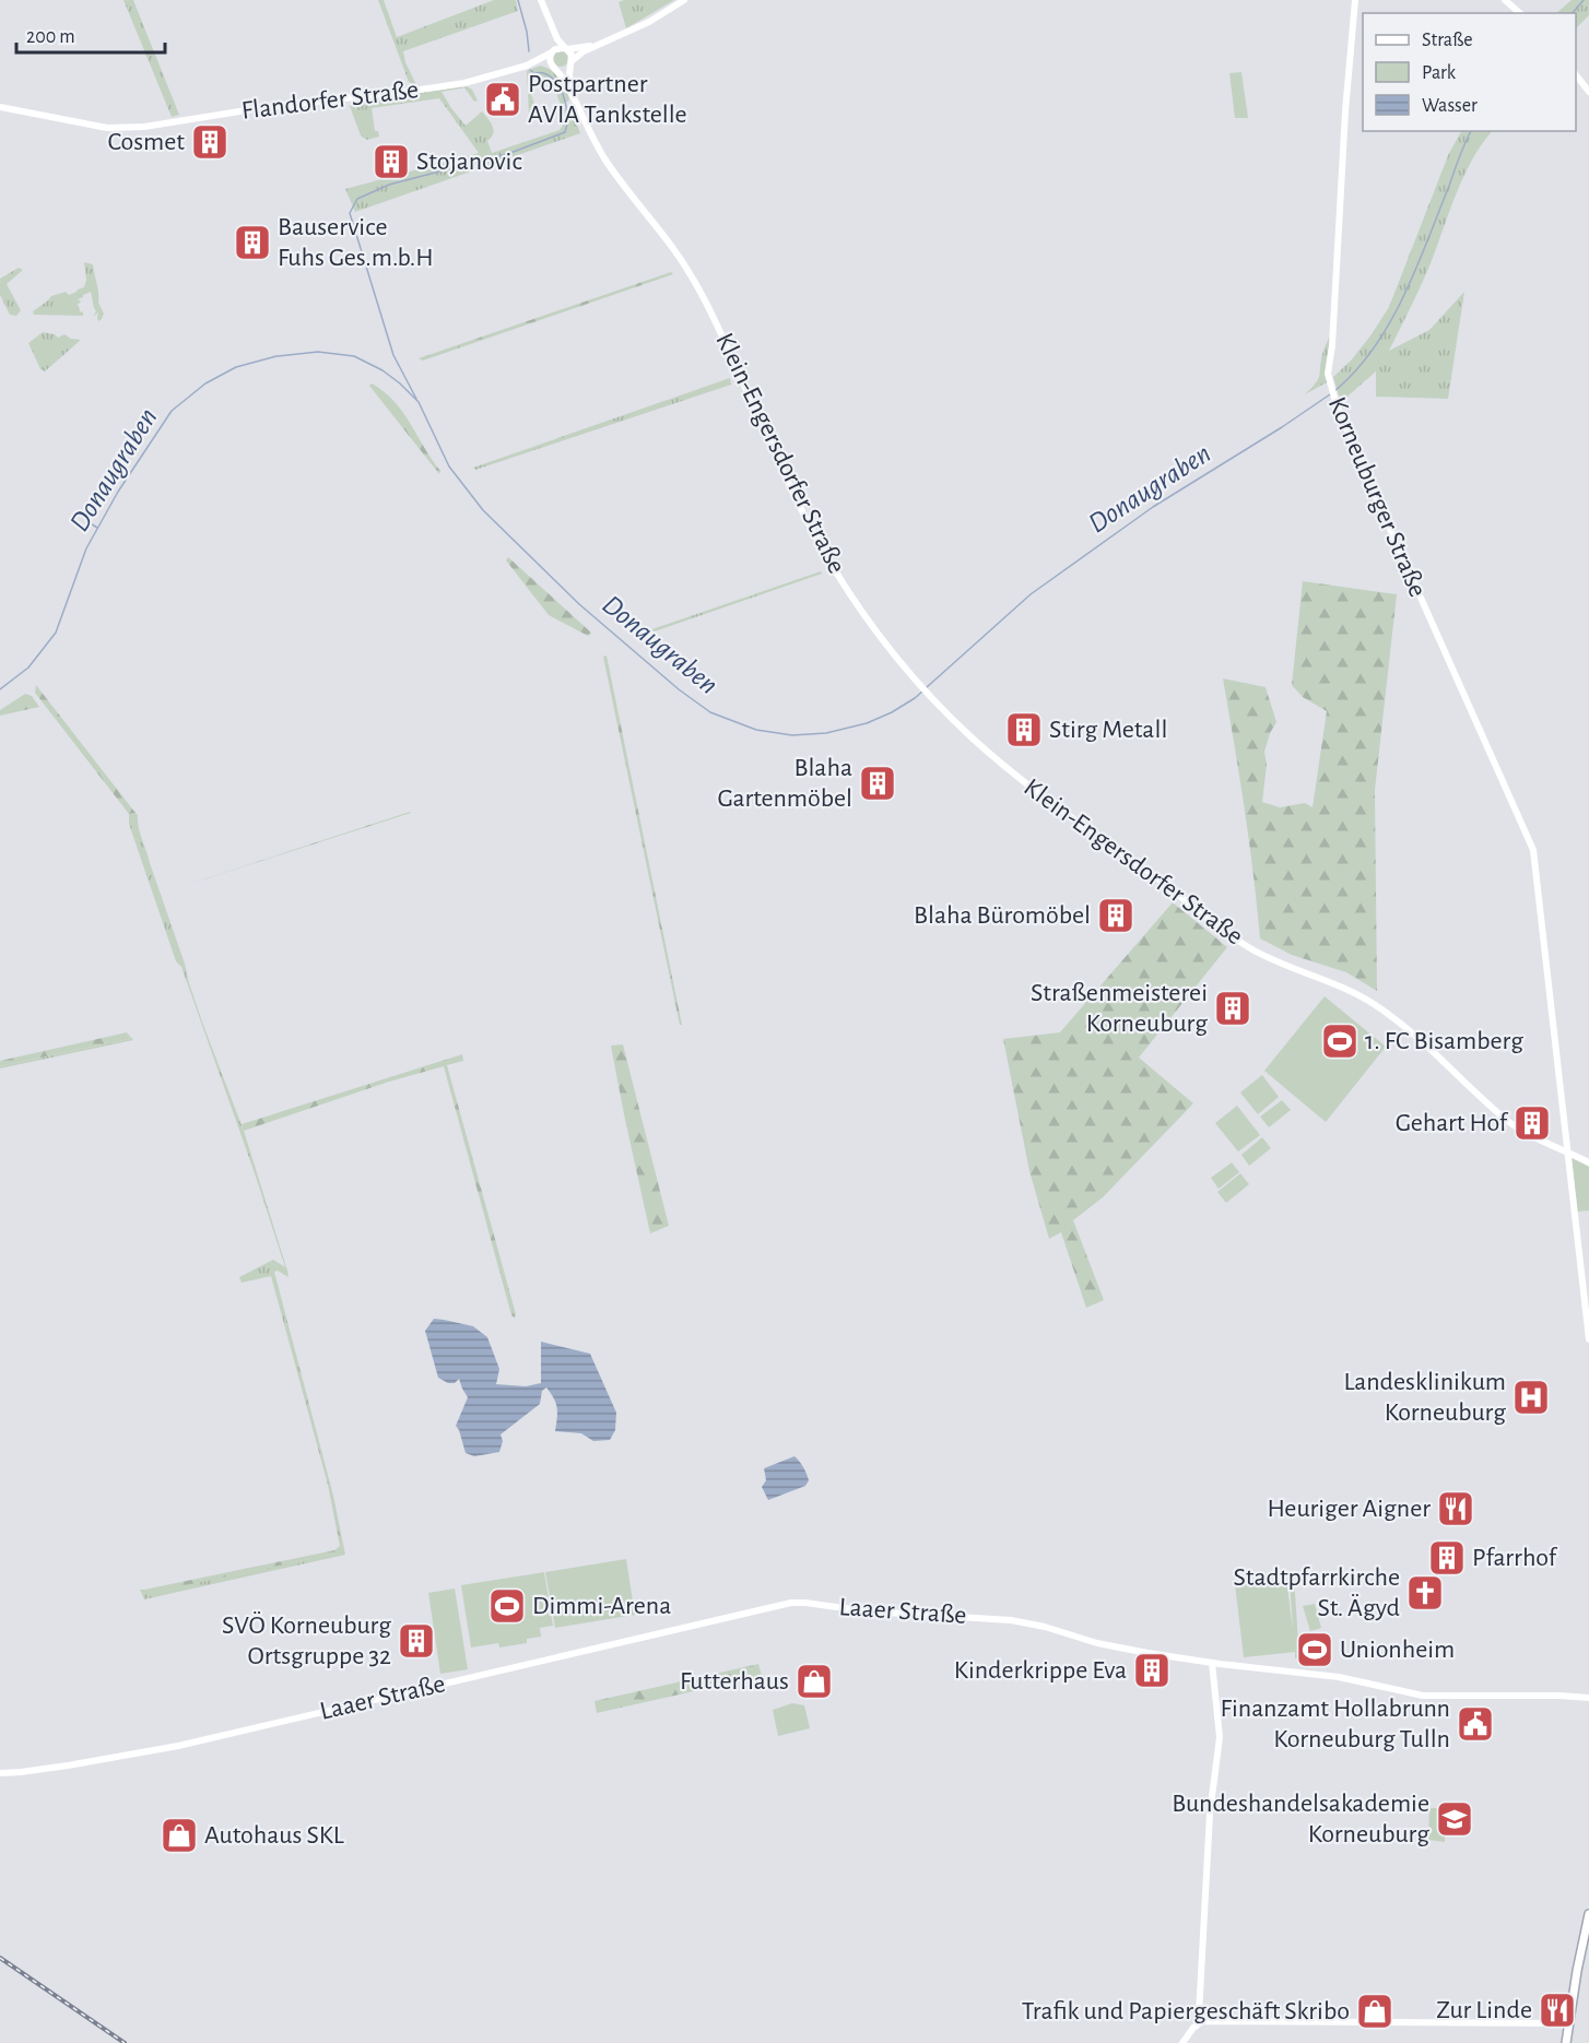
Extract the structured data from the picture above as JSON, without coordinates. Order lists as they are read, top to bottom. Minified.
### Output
{"streets":{"street":["Flandorfer Straße","Klein-Engersdorfer Straße","Korneuburger Straße","Laaer Straße"]},"crossings":[["Flandorfer Straße","Klein-Engersdorfer Straße"],["Klein-Engersdorfer Straße","Korneuburger Straße"]],"water":["Donaugraben"],"places":{"public building":["Postpartner AVIA Tankstelle","Finanzamt Hollabrunn Korneuburg Tulln"],"building":["Cosmet","Stojanovic","Bauservice Fuhs Ges.m.b.H","Stirg Metall","Blaha Gartenmöbel","Blaha Büromöbel","Straßenmeisterei Korneuburg","Gehart Hof","Pfarrhof","SVÖ Korneuburg Ortsgruppe 32","Kinderkrippe Eva"],"sports":["1. FC Bisamberg","Dimmi-Arena","Unionheim"],"hospital":["Landesklinikum Korneuburg"],"restaurant":["Heuriger Aigner","Zur Linde"],"church":["Stadtpfarrkirche St. Ägyd"],"shop":["Futterhaus","Autohaus SKL","Trafik und Papiergeschäft Skribo"],"school or university":["Bundeshandelsakademie Korneuburg"]},"legend":["Straße","Park","Wasser"],"scale_bar":"200 m"}
